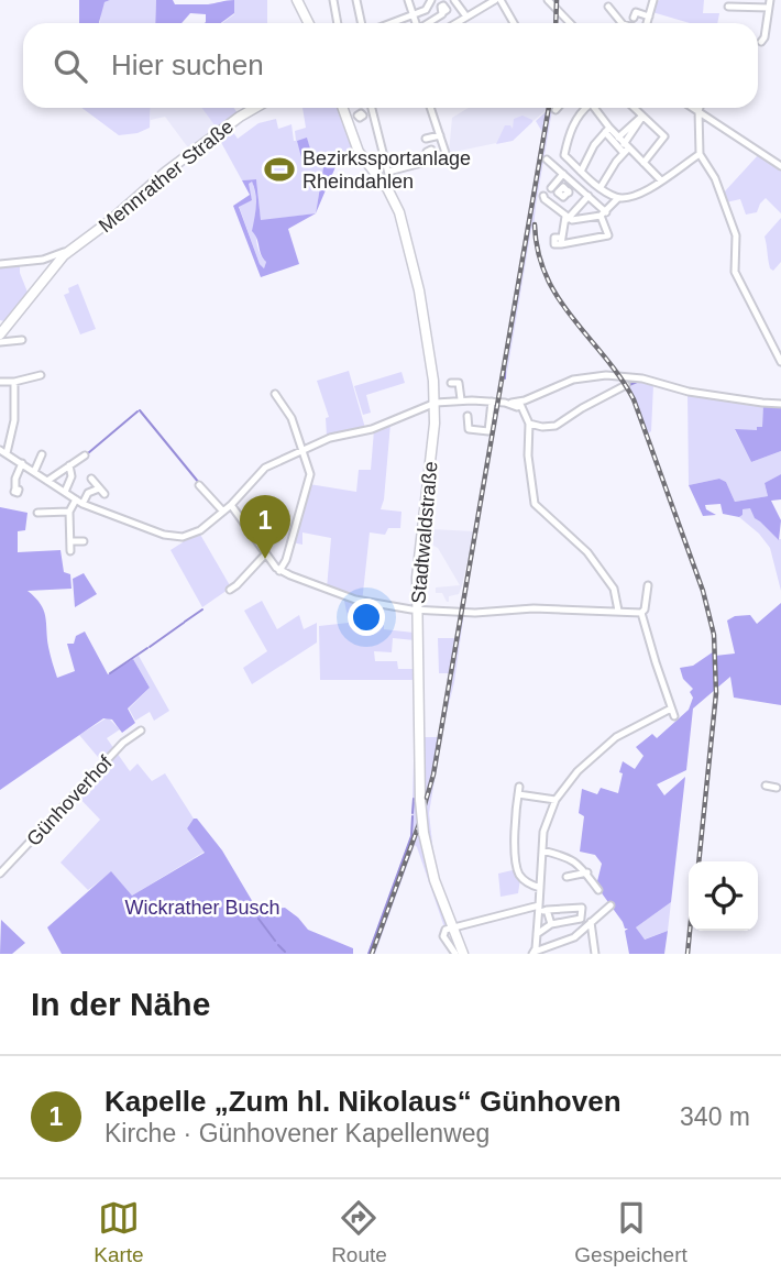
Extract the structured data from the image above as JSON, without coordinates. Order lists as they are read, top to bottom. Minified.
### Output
{"streets":{"main road":["Mennrather Straße","Stadtwaldstraße"],"street":["Günhoverhof"]},"parks":["Wickrather Busch"],"places":{"sports":["Bezirkssportanlage Rheindahlen"]},"page":{"search":"Hier suchen","pins":"1","heading":"In der Nähe","list":[{"mark":"1","name":"Kapelle „Zum hl. Nikolaus“ Günhoven","note":"Kirche · Günhovener Kapellenweg","value":"340 m"}],"nav":["Karte","Route","Gespeichert"]}}
